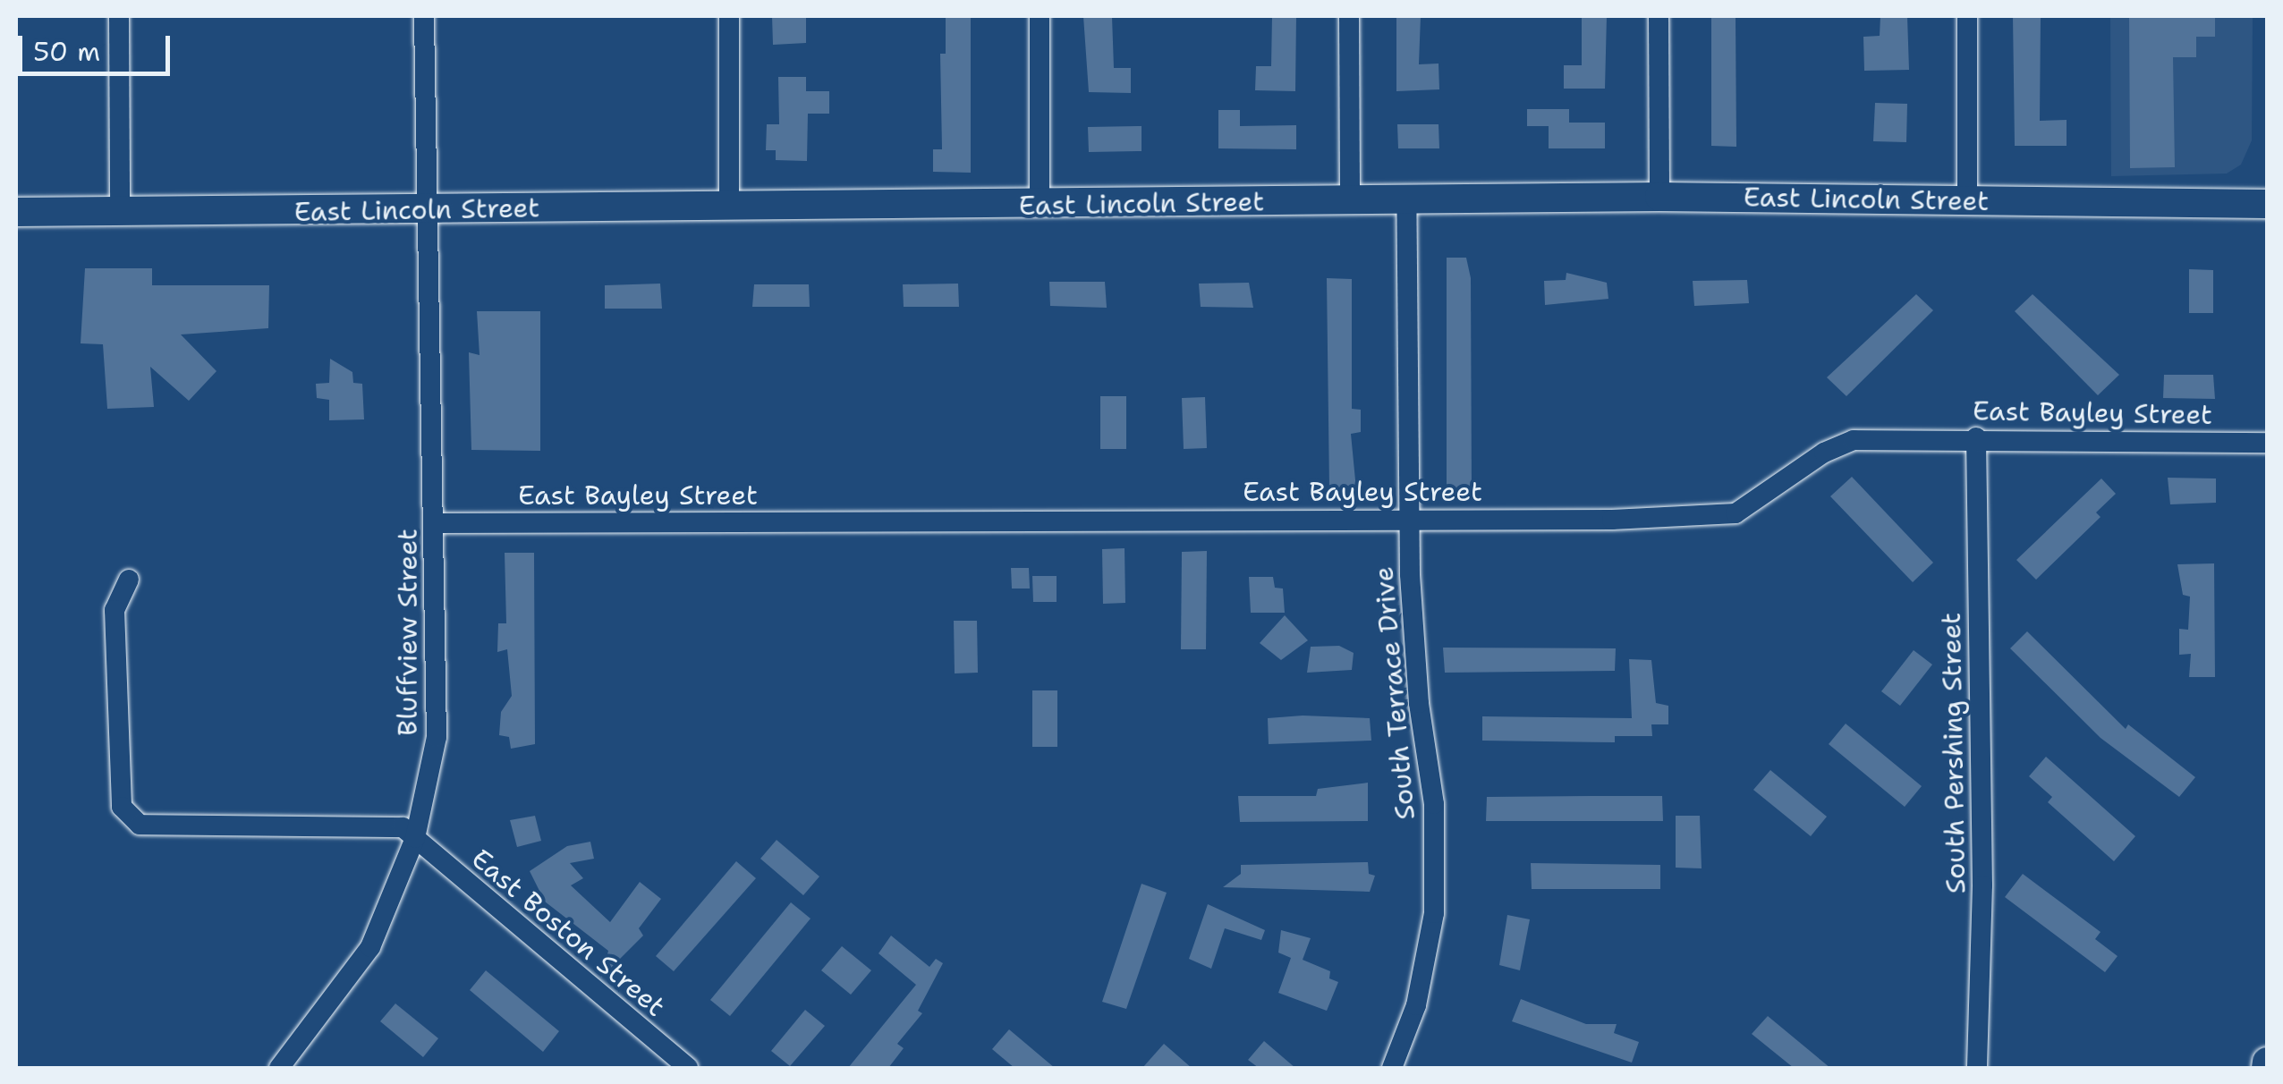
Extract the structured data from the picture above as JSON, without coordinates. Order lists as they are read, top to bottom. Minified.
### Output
{"streets":{"street":["East Lincoln Street","East Bayley Street","Bluffview Street","South Terrace Drive","South Pershing Street","East Boston Street"]},"crossings":[["East Lincoln Street","Bluffview Street"],["East Lincoln Street","South Terrace Drive"],["East Bayley Street","Bluffview Street"],["East Bayley Street","South Terrace Drive"],["East Bayley Street","South Pershing Street"],["Bluffview Street","East Boston Street"]],"scale_bar":"50 m"}
